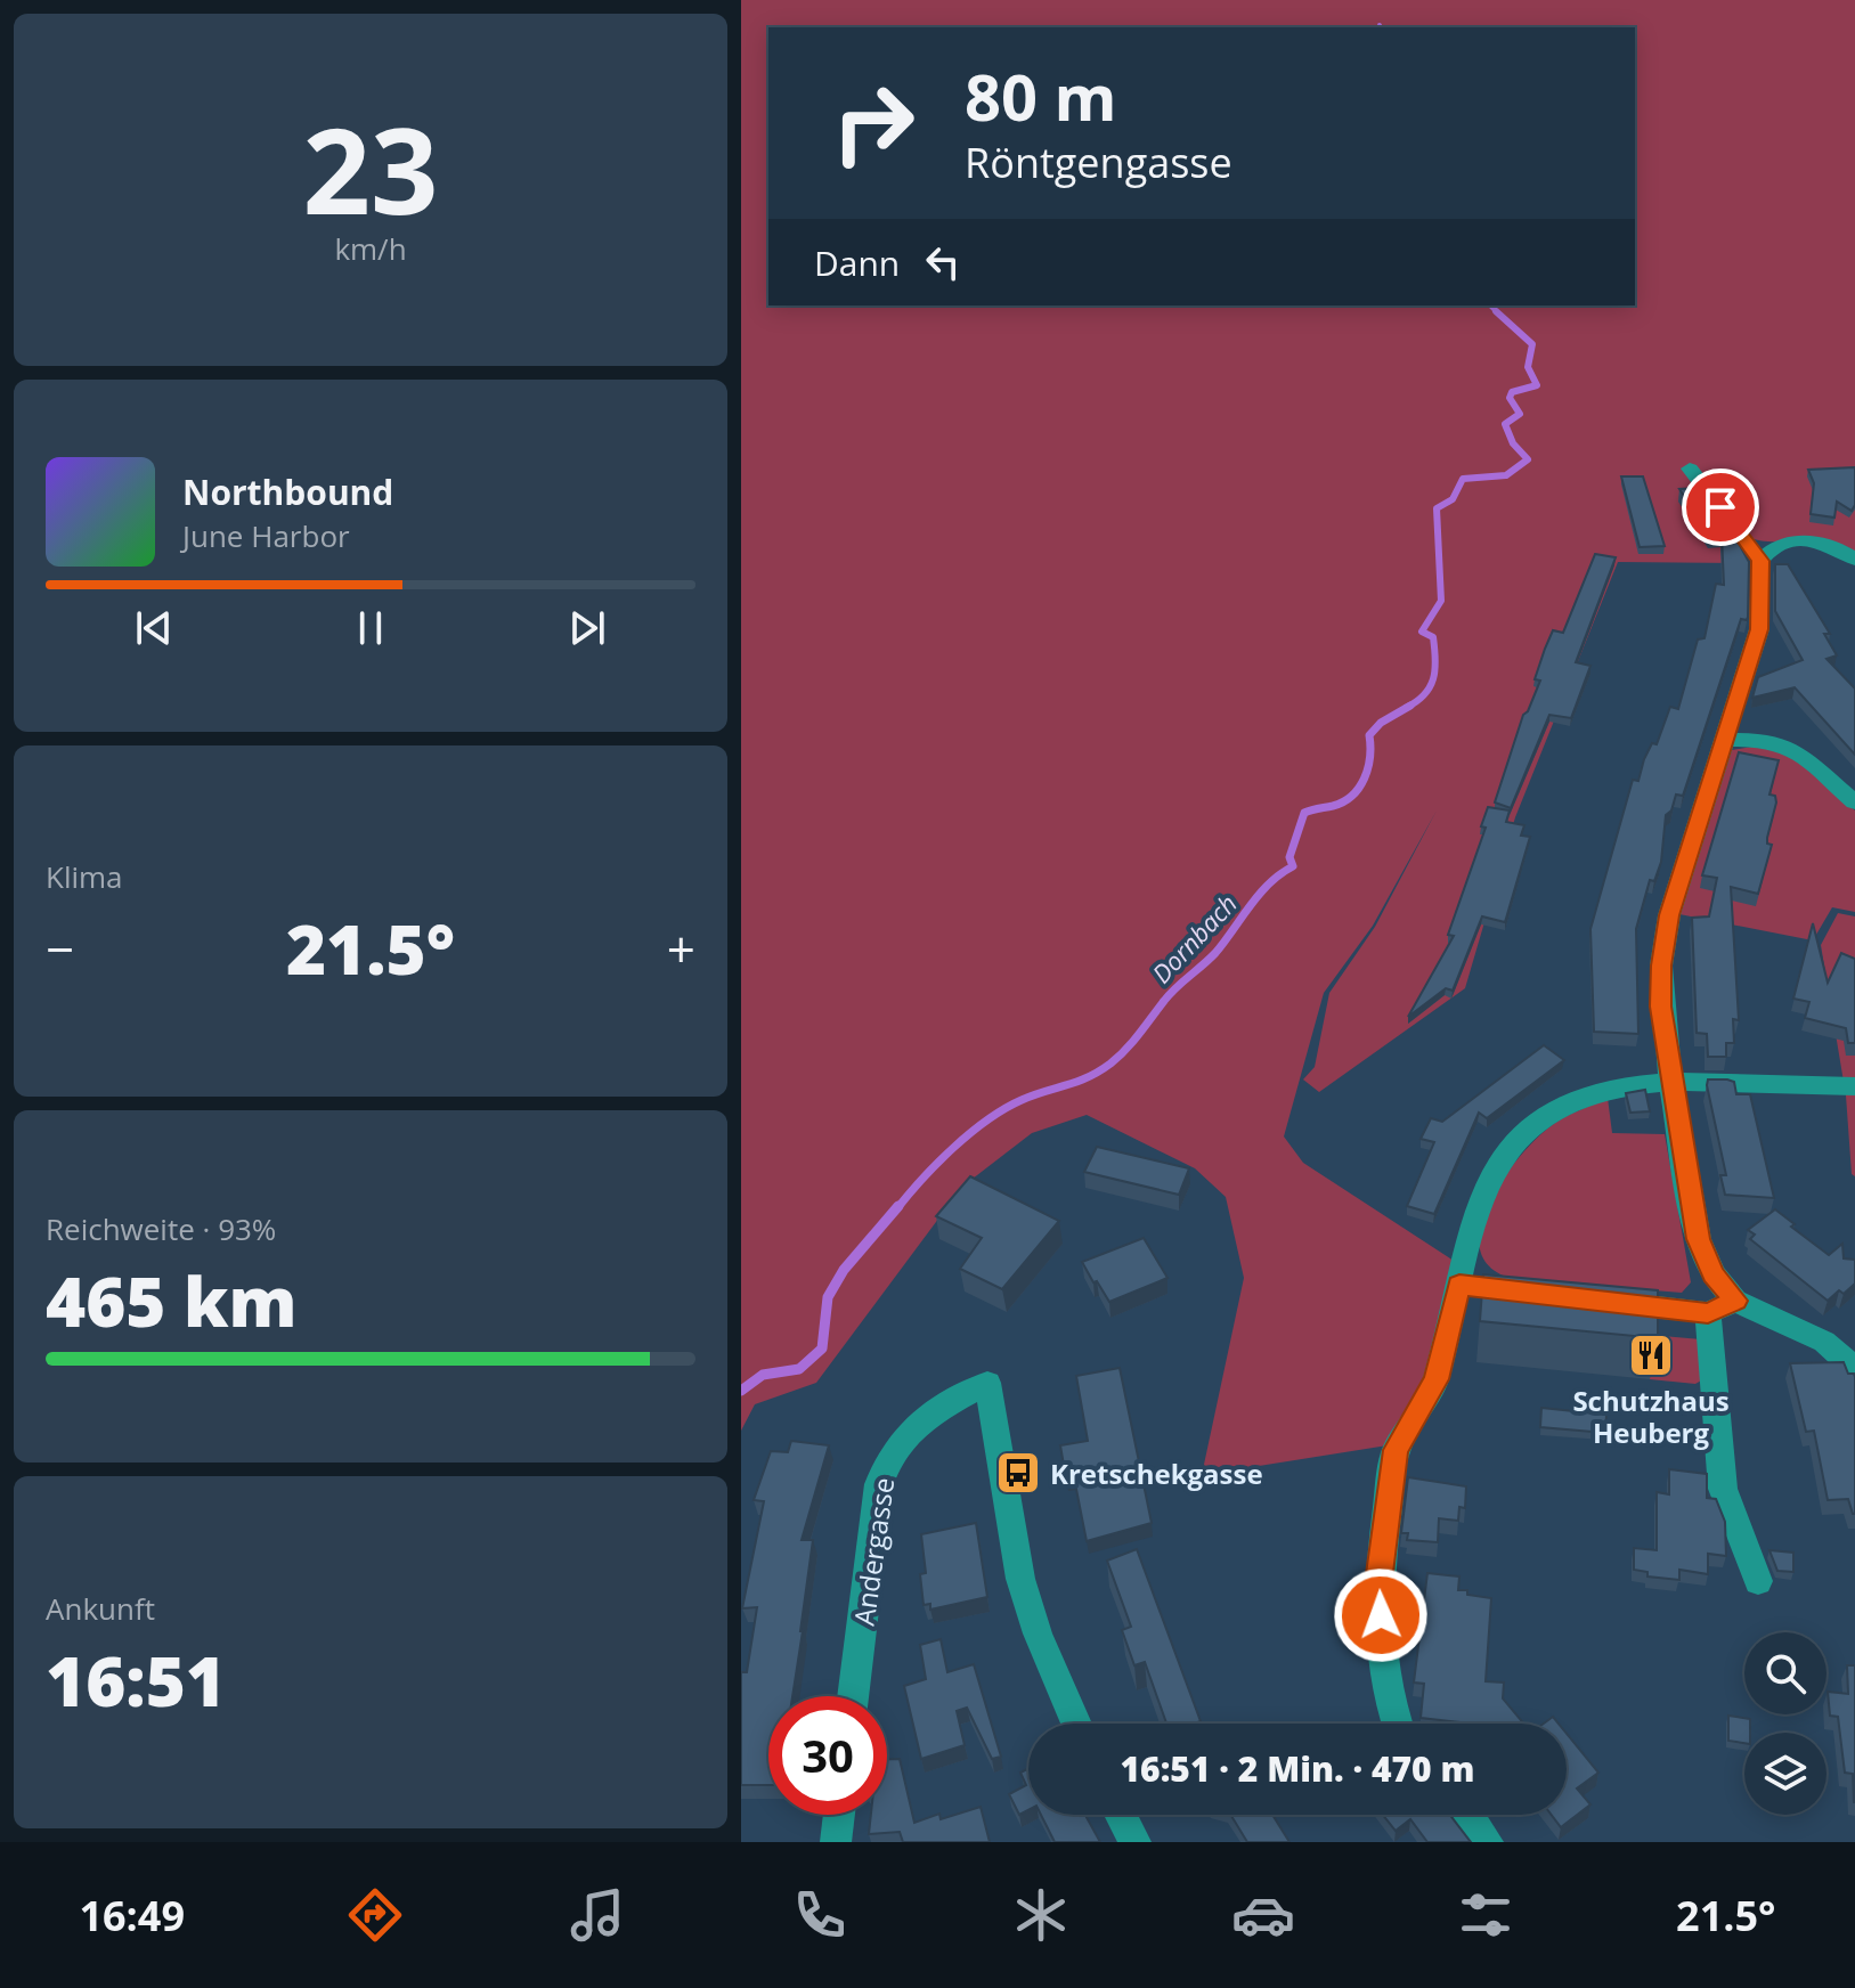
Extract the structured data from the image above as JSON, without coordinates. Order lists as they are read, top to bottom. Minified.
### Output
{"streets":{"street":["Andergasse"]},"water":["Dornbach"],"places":{"restaurant":["Schutzhaus Heuberg"],"bus stop":["Kretschekgasse"]},"page":{"tile":[["23","km/h"],"Klima",["Reichweite · 93%","465 km"],["Ankunft","16:51"]],"turn":["80 m","Röntgengasse"],"then":"Dann","song":["Northbound","June Harbor"],"heat":["−","21.5°","+"],"limit":"30","trip":"16:51 · 2 Min. · 470 m","tabs":["16:49","21.5°"]}}
